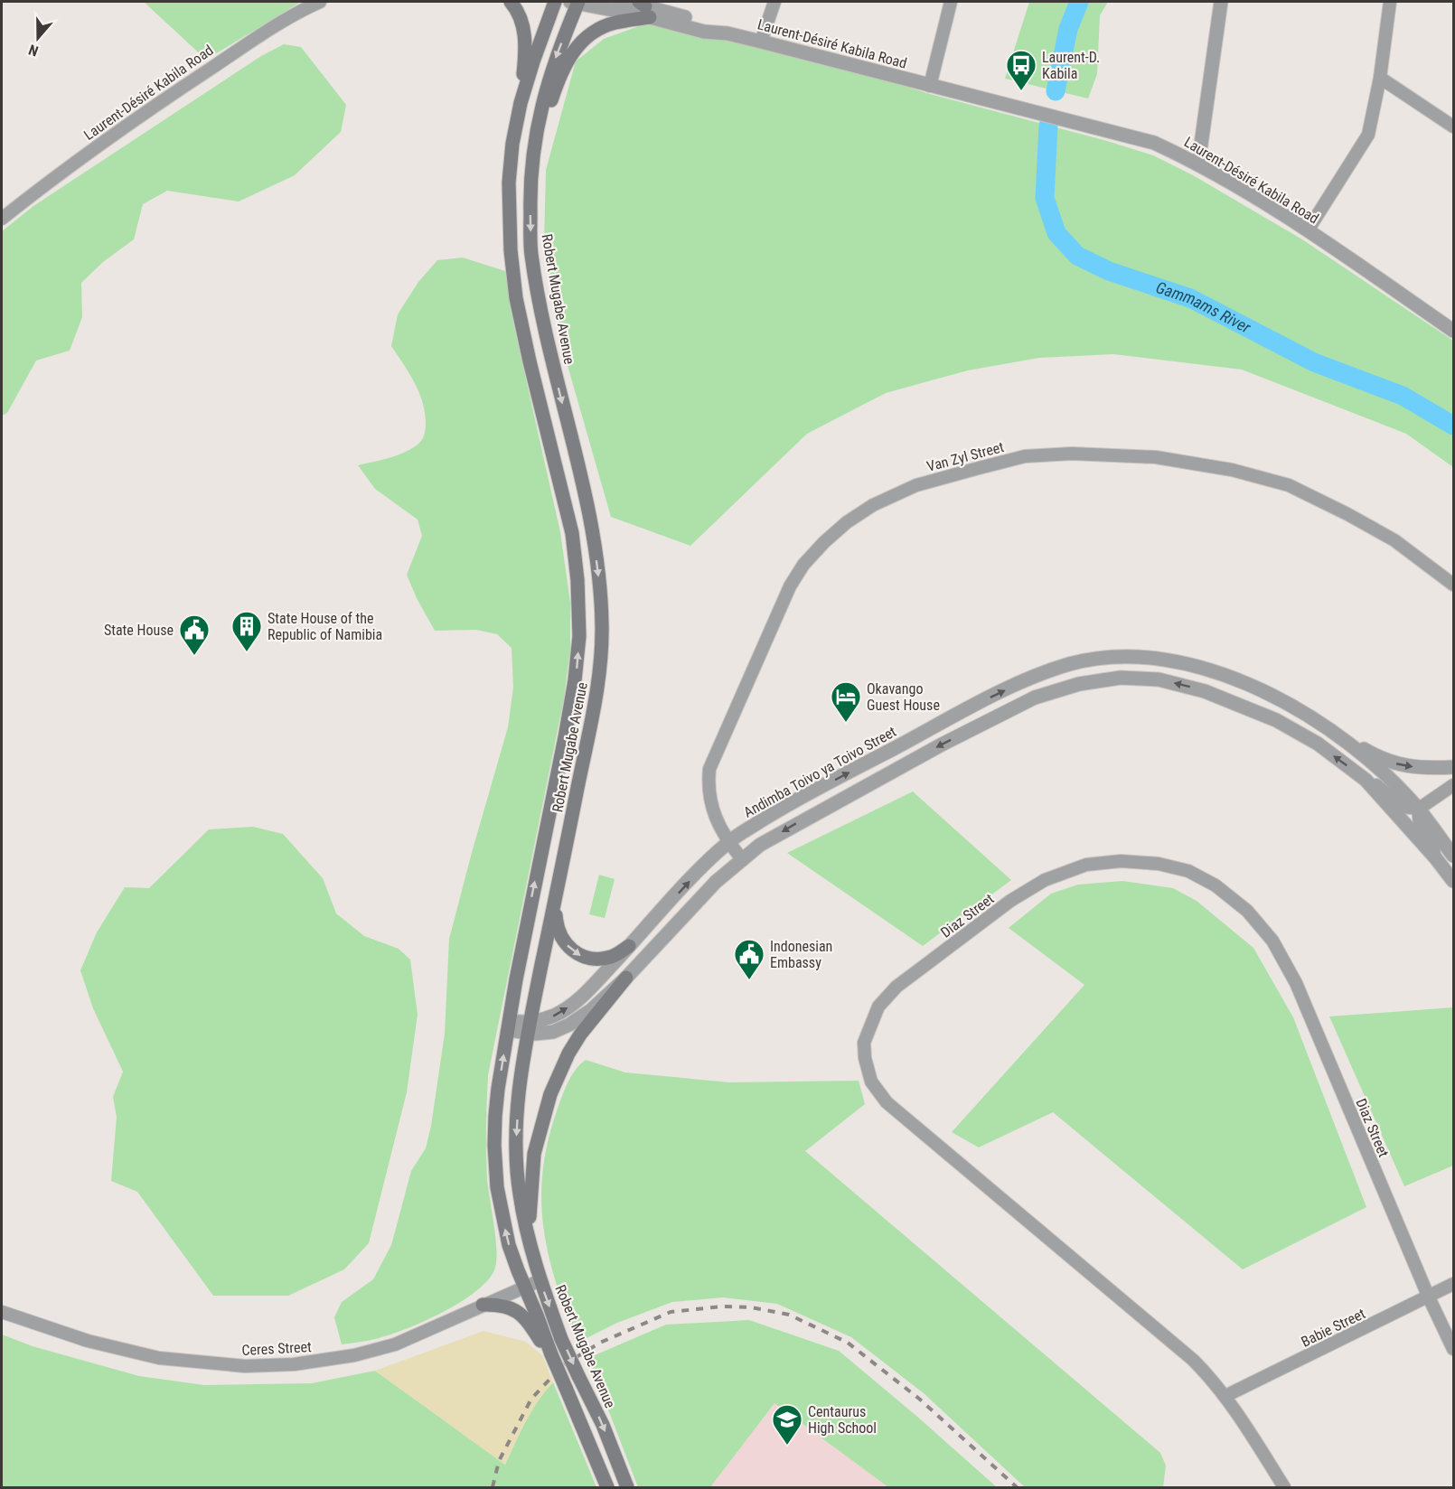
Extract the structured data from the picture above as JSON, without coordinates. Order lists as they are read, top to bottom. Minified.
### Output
{"streets":{"main road":["Robert Mugabe Avenue"],"street":["Laurent-Désiré Kabila Road","Van Zyl Street","Andimba Toivo ya Toivo Street","Diaz Street","Babie Street","Ceres Street"]},"crossings":[["Laurent-Désiré Kabila Road","Robert Mugabe Avenue"],["Robert Mugabe Avenue","Andimba Toivo ya Toivo Street"],["Robert Mugabe Avenue","Ceres Street"],["Van Zyl Street","Andimba Toivo ya Toivo Street"],["Diaz Street","Babie Street"]],"water":["Gammams River"],"places":{"bus stop":["Laurent-D. Kabila"],"building":["State House of the Republic of Namibia"],"public building":["State House","Indonesian Embassy"],"hotel":["Okavango Guest House"],"school or university":["Centaurus High School"]},"north":"bottom"}
